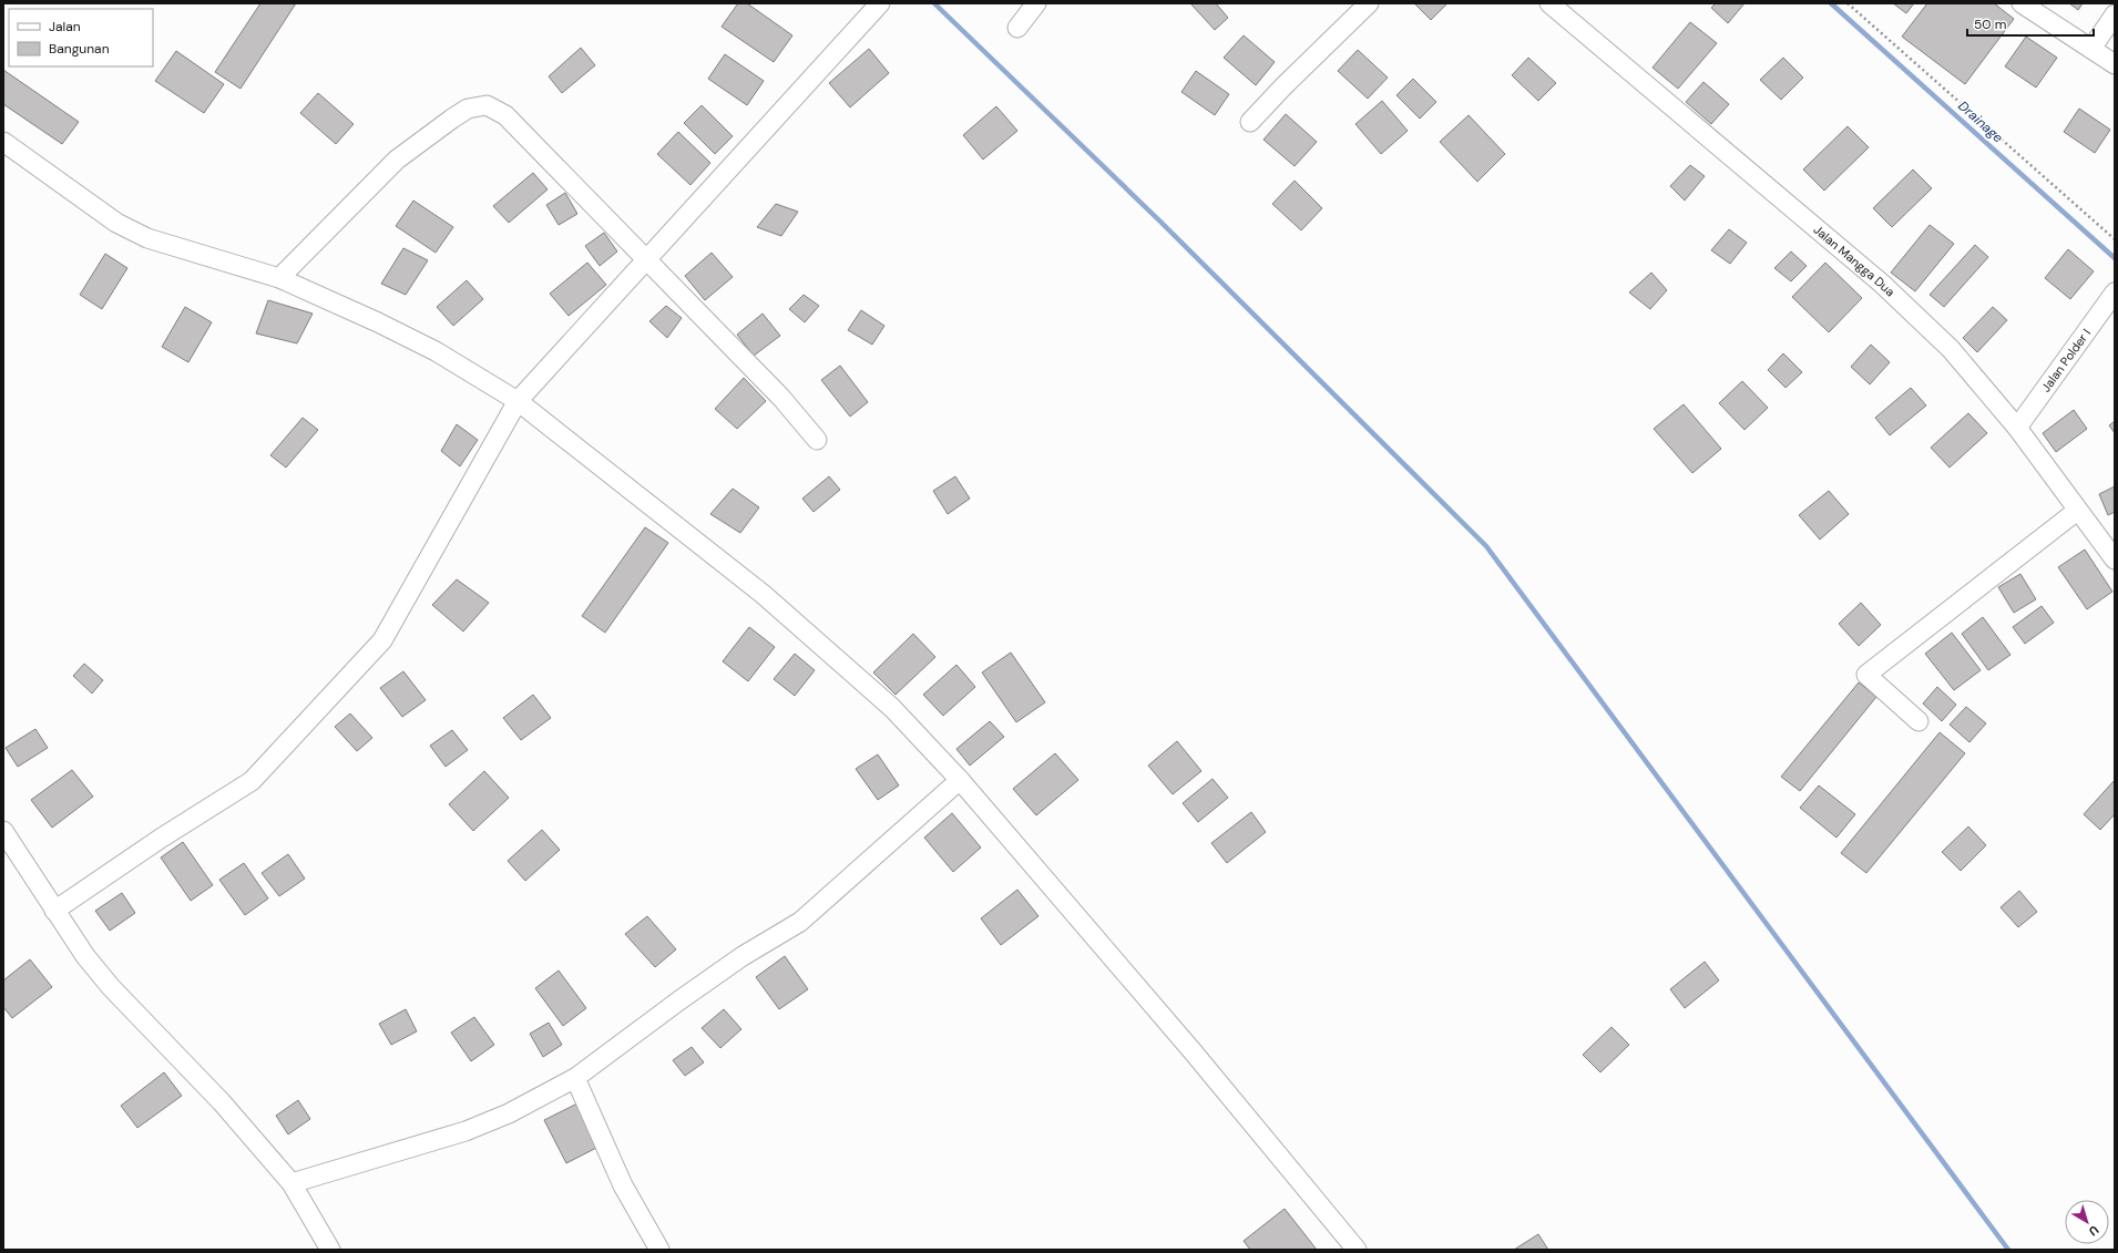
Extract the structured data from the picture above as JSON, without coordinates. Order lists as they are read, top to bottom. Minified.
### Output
{"streets":{"street":["Jalan Mangga Dua","Jalan Polder I"]},"crossings":[["Jalan Mangga Dua","Jalan Polder I"]],"water":["Drainage"],"legend":["Jalan","Bangunan"],"scale_bar":"50 m","north":"bottom right"}
